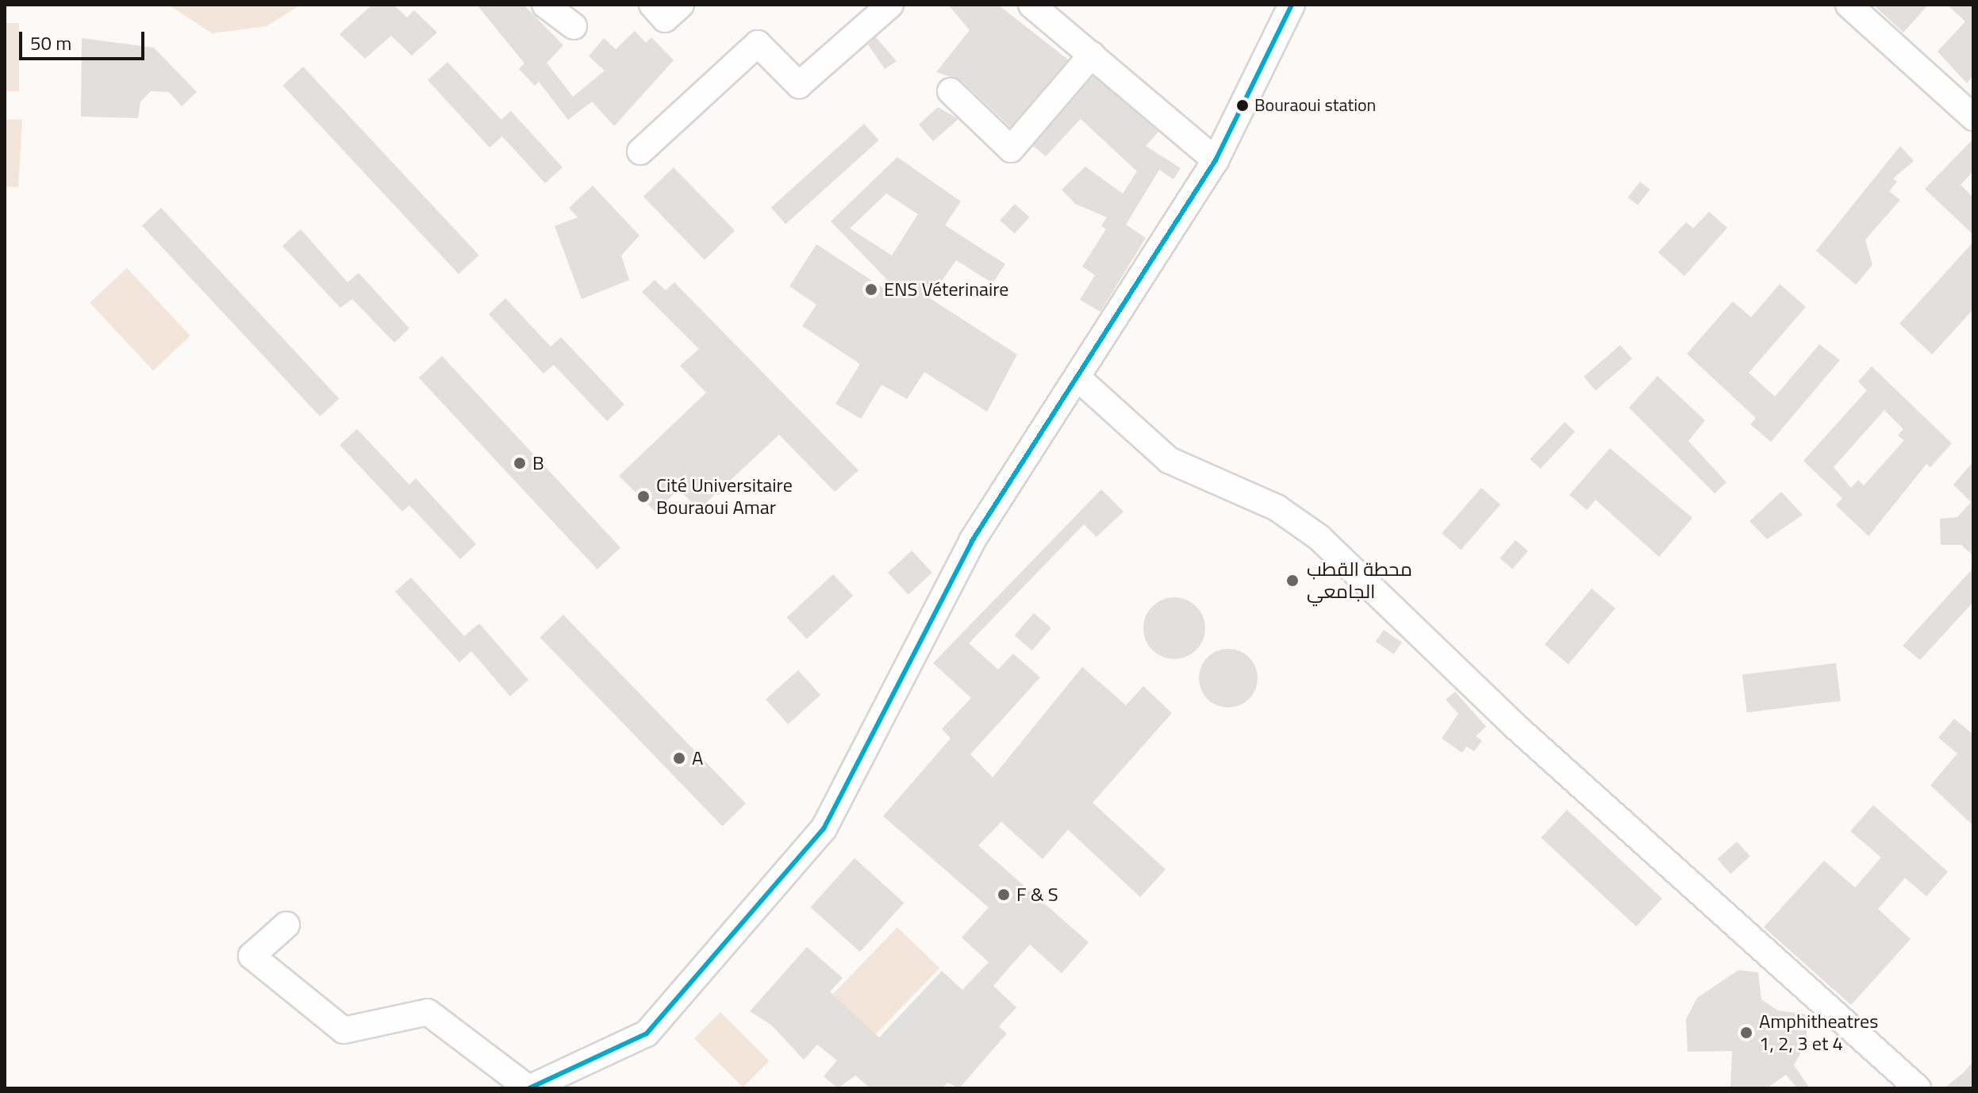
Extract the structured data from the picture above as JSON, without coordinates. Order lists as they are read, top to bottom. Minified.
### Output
{"places":["Bouraoui station","ENS Véterinaire","B","Cité Universitaire Bouraoui Amar","محطة القطب الجامعي","A","F & S","Amphitheatres 1, 2, 3 et 4"],"scale_bar":"50 m"}
